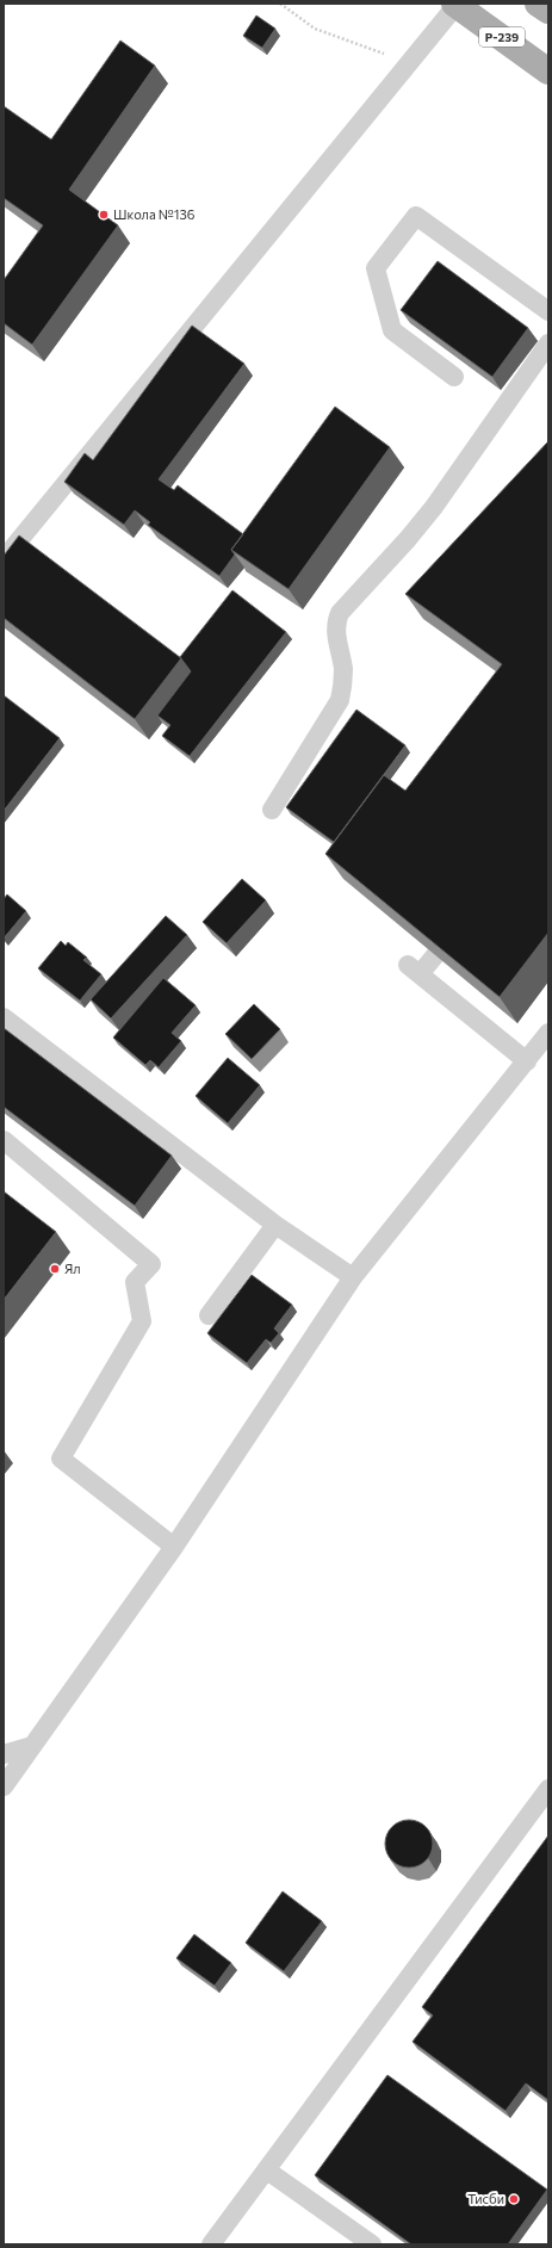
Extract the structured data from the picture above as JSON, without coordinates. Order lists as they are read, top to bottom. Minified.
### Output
{"streets":{"main road":["Р-239"]},"places":["Школа №136","Ял","Тисби"]}
